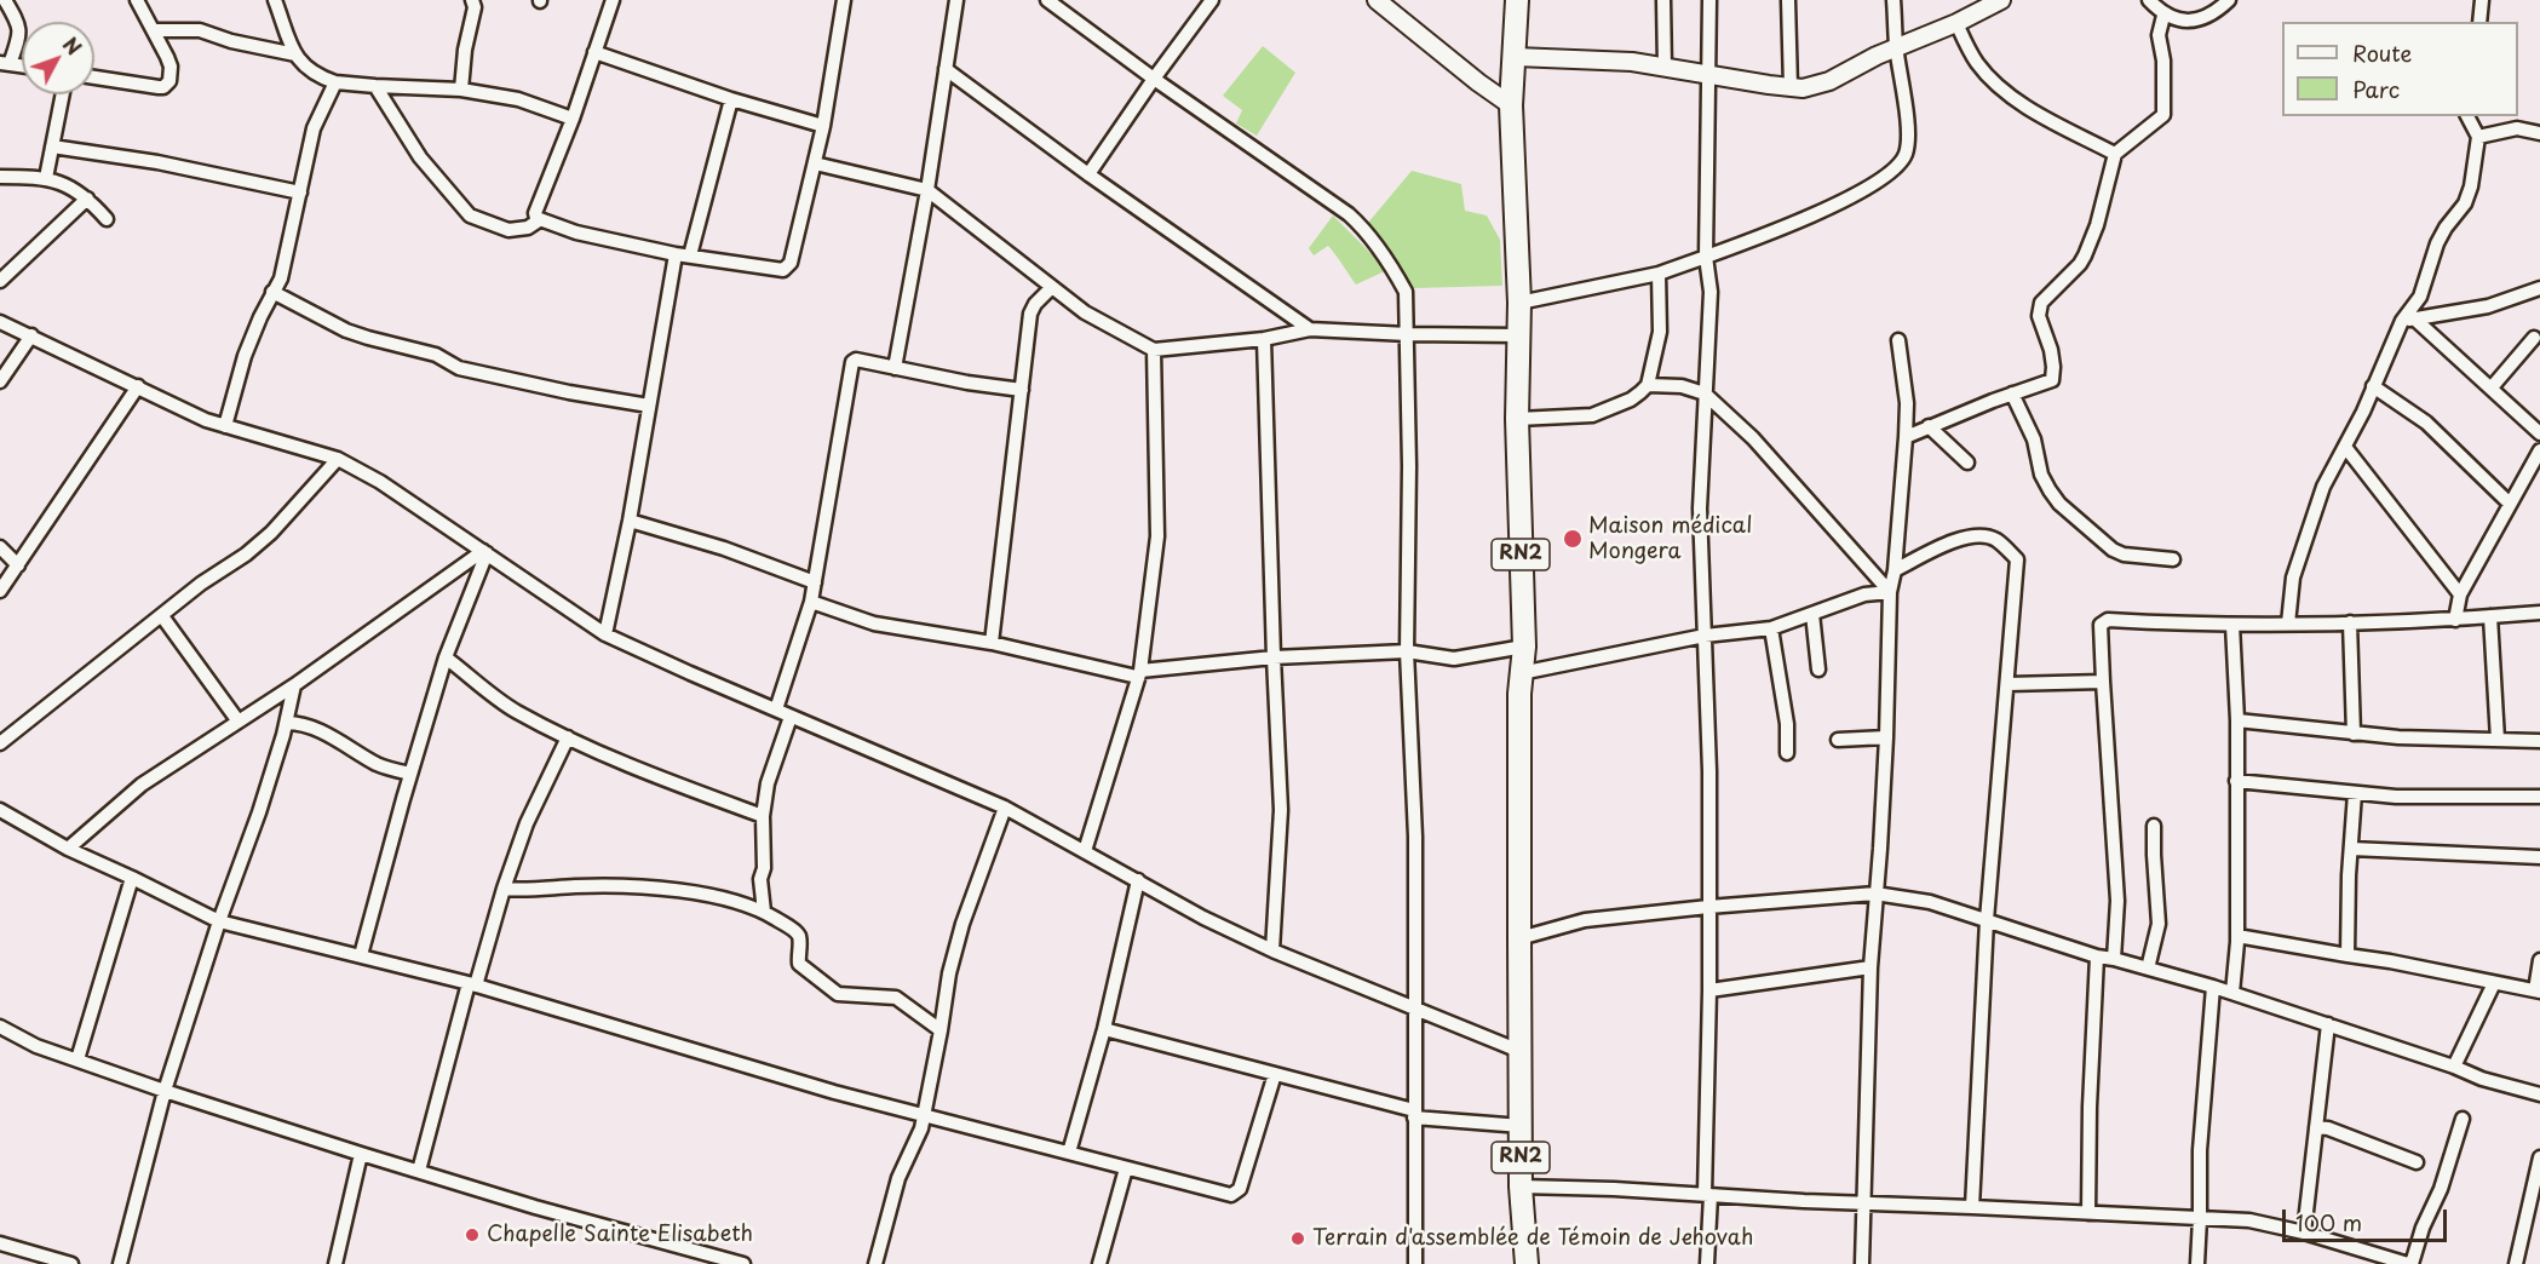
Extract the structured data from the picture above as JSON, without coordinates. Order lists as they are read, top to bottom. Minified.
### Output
{"streets":{"highway":["RN2"]},"places":["Maison médical Mongera","Chapelle Sainte Elisabeth","Terrain d'assemblée de Témoin de Jehovah"],"legend":["Route","Parc"],"scale_bar":"100 m","north":"top right"}
